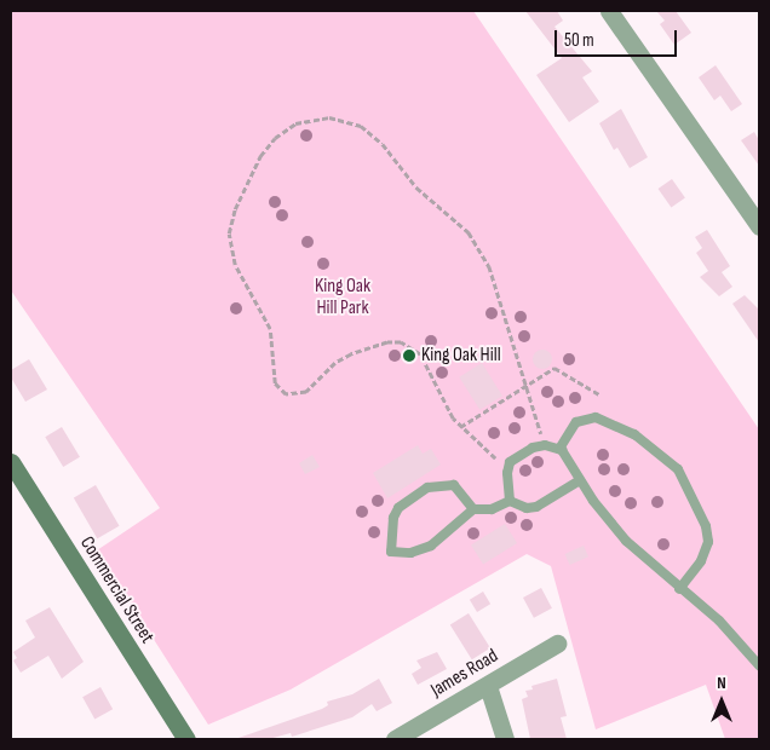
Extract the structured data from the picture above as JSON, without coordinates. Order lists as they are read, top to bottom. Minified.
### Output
{"streets":{"main road":["Commercial Street"],"street":["James Road"]},"parks":["King Oak Hill Park"],"places":["King Oak Hill"],"scale_bar":"50 m","north":"top"}
